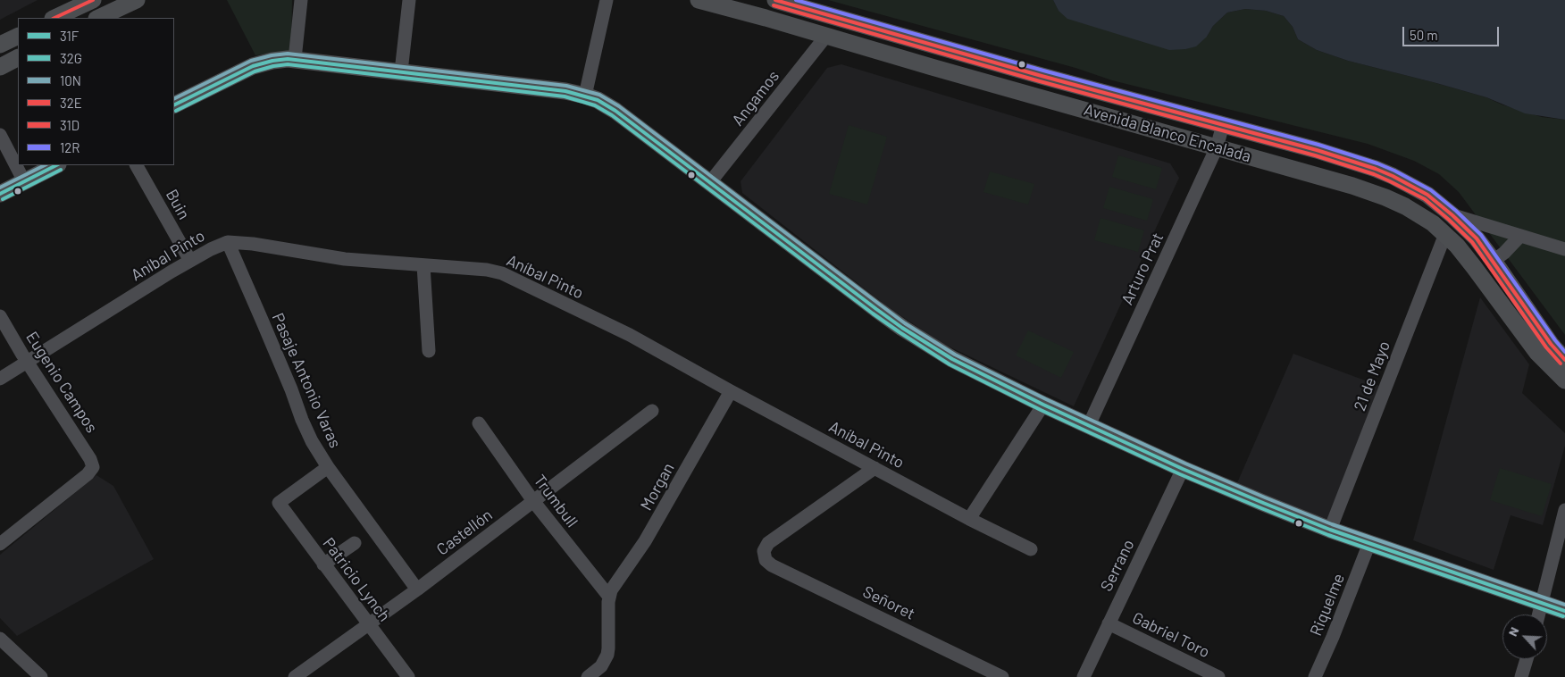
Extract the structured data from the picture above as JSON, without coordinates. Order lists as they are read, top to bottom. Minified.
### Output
{"streets":{"main road":["Avenida Blanco Encalada"],"street":["Angamos","Buin","Aníbal Pinto","Arturo Prat","21 de Mayo","Pasaje Antonio Varas","Eugenio Campos","Morgan","Trumbull","Castellón","Serrano","Patricio Lynch","Señoret","Riquelme","Gabriel Toro"]},"crossings":[["Angamos","Avenida Blanco Encalada"],["Avenida Blanco Encalada","Arturo Prat"],["Avenida Blanco Encalada","21 de Mayo"],["Buin","Aníbal Pinto"],["Aníbal Pinto","Pasaje Antonio Varas"],["Aníbal Pinto","Eugenio Campos"],["Aníbal Pinto","Morgan"],["Aníbal Pinto","Señoret"],["Pasaje Antonio Varas","Castellón"],["Pasaje Antonio Varas","Patricio Lynch"],["Morgan","Trumbull"],["Trumbull","Castellón"],["Castellón","Patricio Lynch"],["Serrano","Gabriel Toro"]],"lines":["transit line 32E","transit line 12R","transit line 31D","transit line 10N","transit line 31F","transit line 32G"],"legend":["31F","32G","10N","32E","31D","12R"],"scale_bar":"50 m","north":"top left"}
